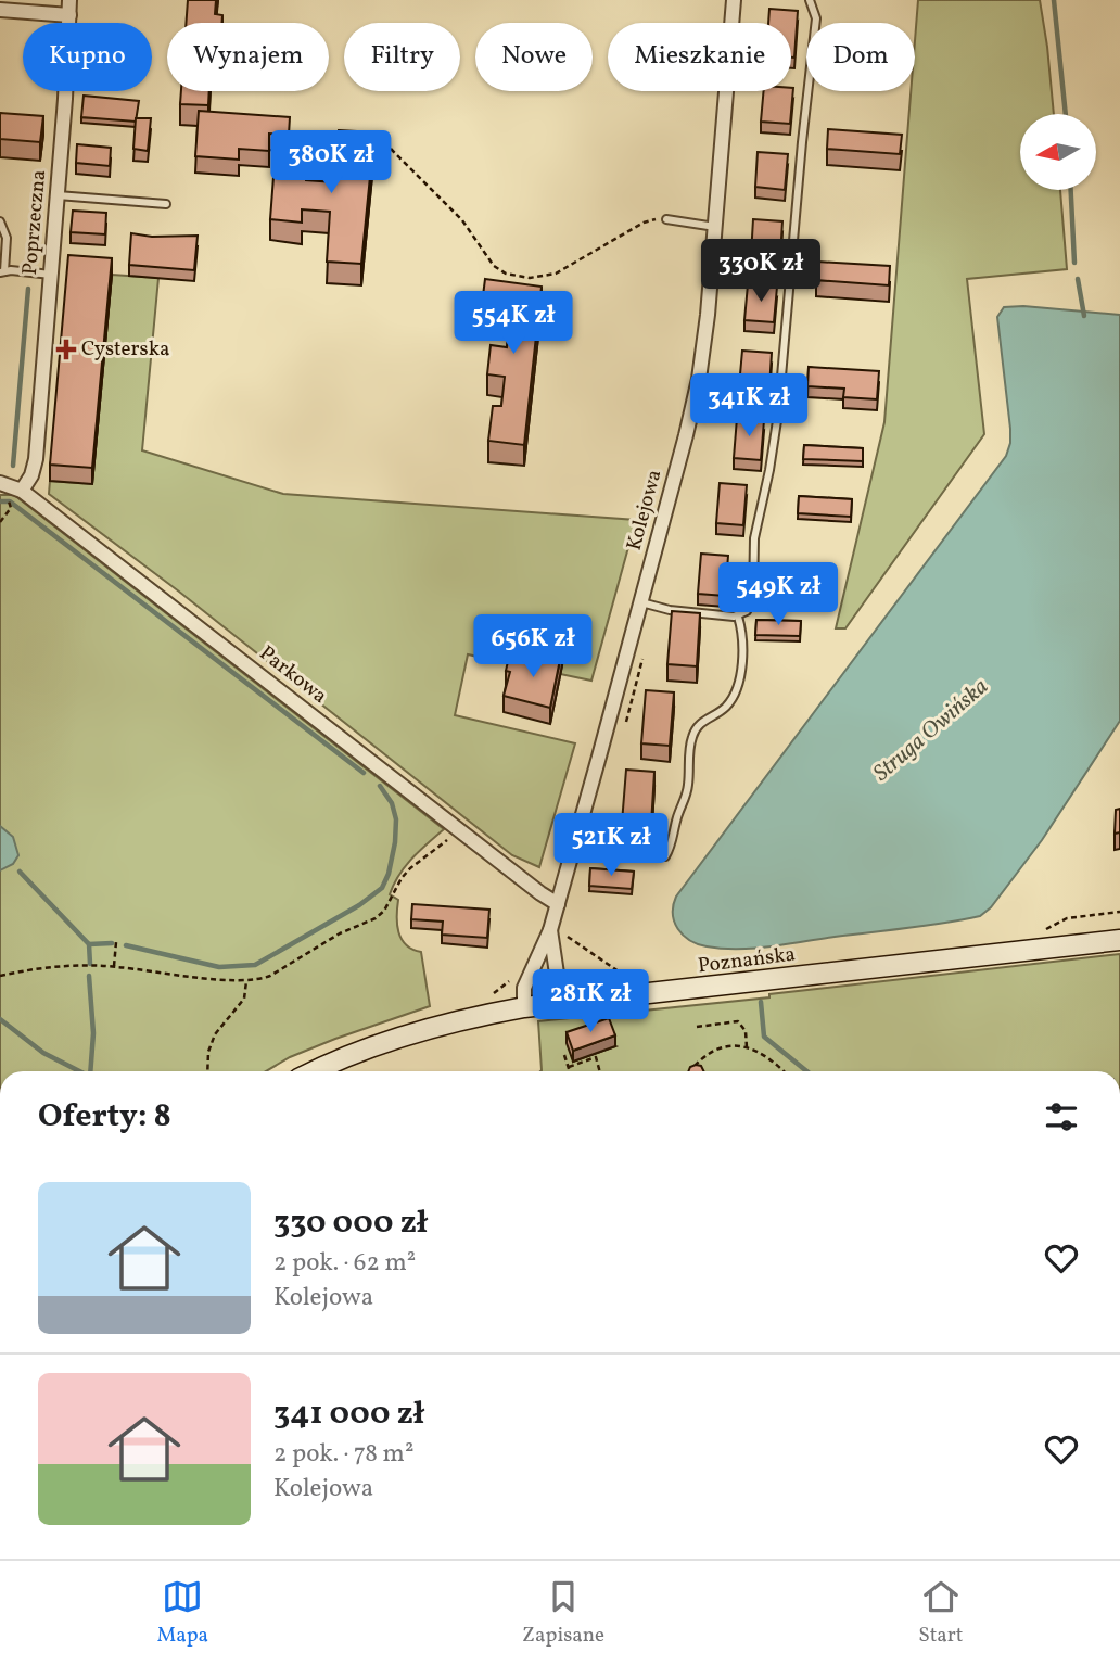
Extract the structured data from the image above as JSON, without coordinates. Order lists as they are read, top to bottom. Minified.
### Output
{"streets":{"main road":["Poznańska"],"street":["Poprzeczna","Kolejowa","Parkowa"]},"crossings":[["Poprzeczna","Parkowa"],["Kolejowa","Parkowa"],["Kolejowa","Poznańska"]],"water":["Struga Owińska"],"places":{"health":["Cysterska"]},"north":"left","page":{"chip":["Kupno","Wynajem","Filtry","Nowe","Mieszkanie","Dom"],"price":["380K zł","330K zł","554K zł","341K zł","549K zł","656K zł","521K zł","281K zł"],"heading":"Oferty: 8","list":[{"name":"330 000 zł","note":"2 pok. · 62 m² · Kolejowa"},{"name":"341 000 zł","note":"2 pok. · 78 m² · Kolejowa"}],"tabs":["Mapa","Zapisane","Start"]}}
